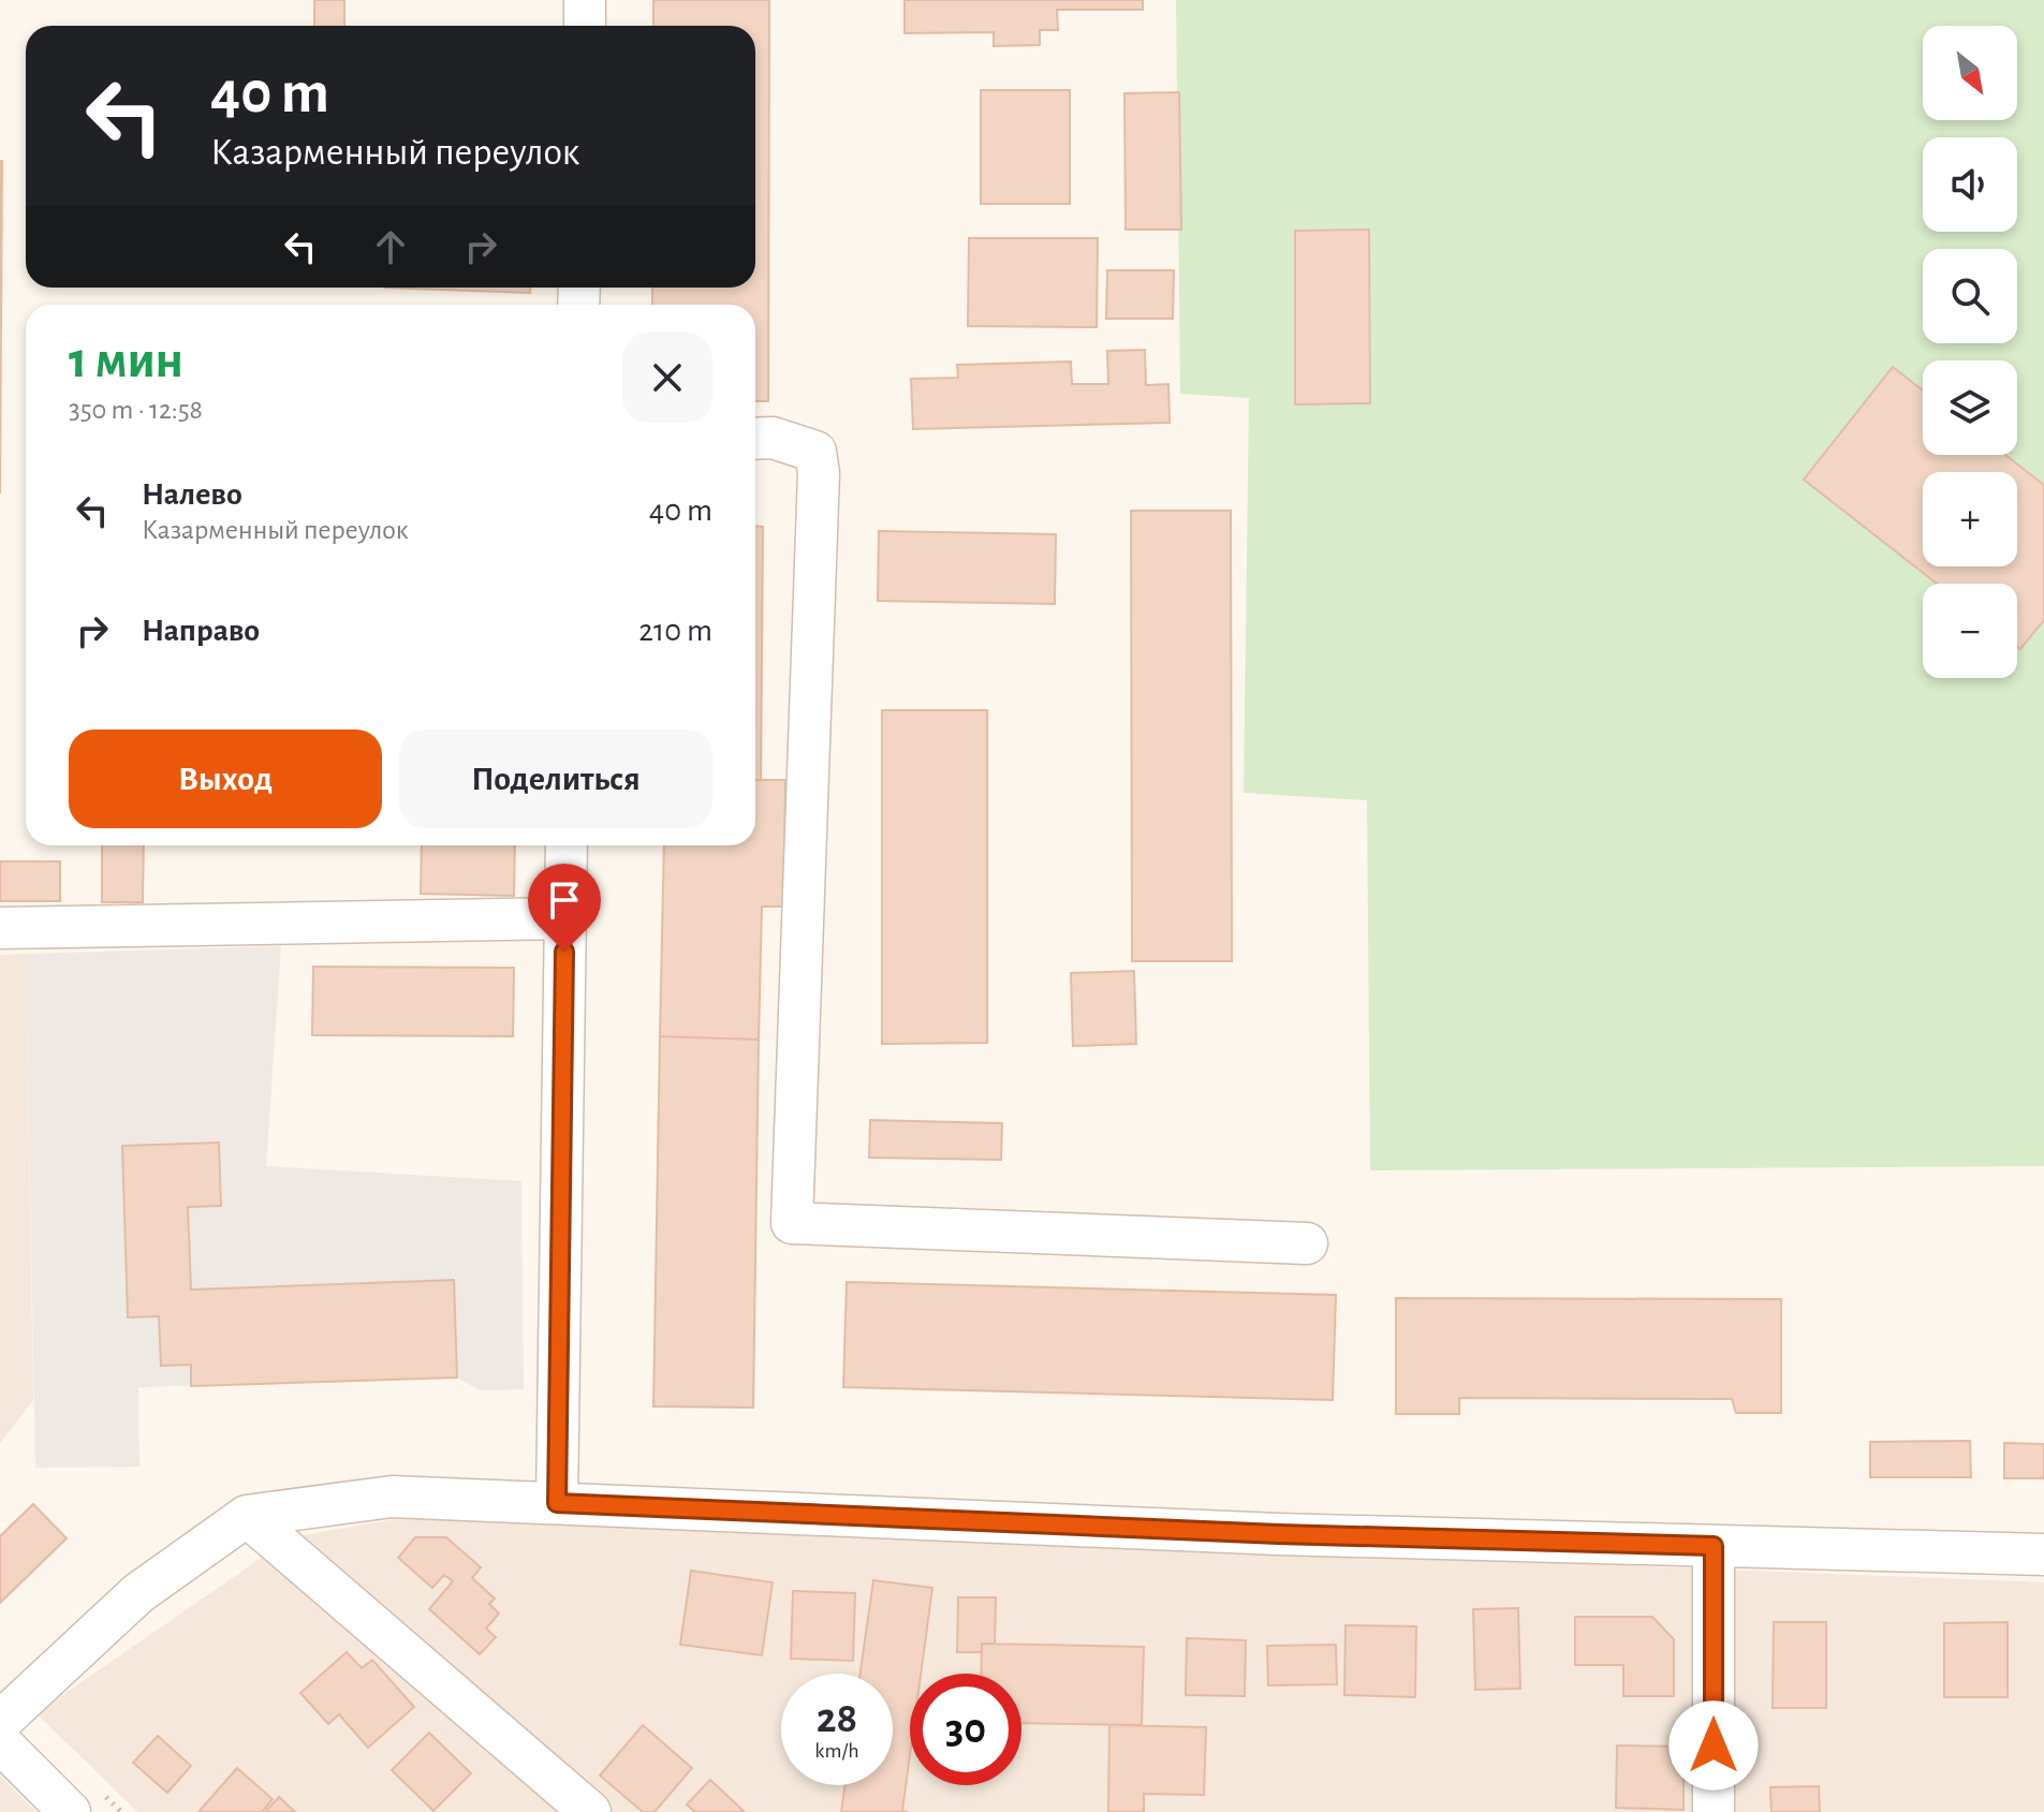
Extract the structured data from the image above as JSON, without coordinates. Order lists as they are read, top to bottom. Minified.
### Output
{"north":"bottom right","page":{"map_buttons":["+","−"],"turn":["40 m","Казарменный переулок"],"heading":["1 мин","350 m · 12:58"],"list":[{"name":"Налево","note":"Казарменный переулок","value":"40 m"},{"name":"Направо","value":"210 m"}],"buttons":["Выход","Поделиться"],"speed":"28 km/h","limit":"30"}}
